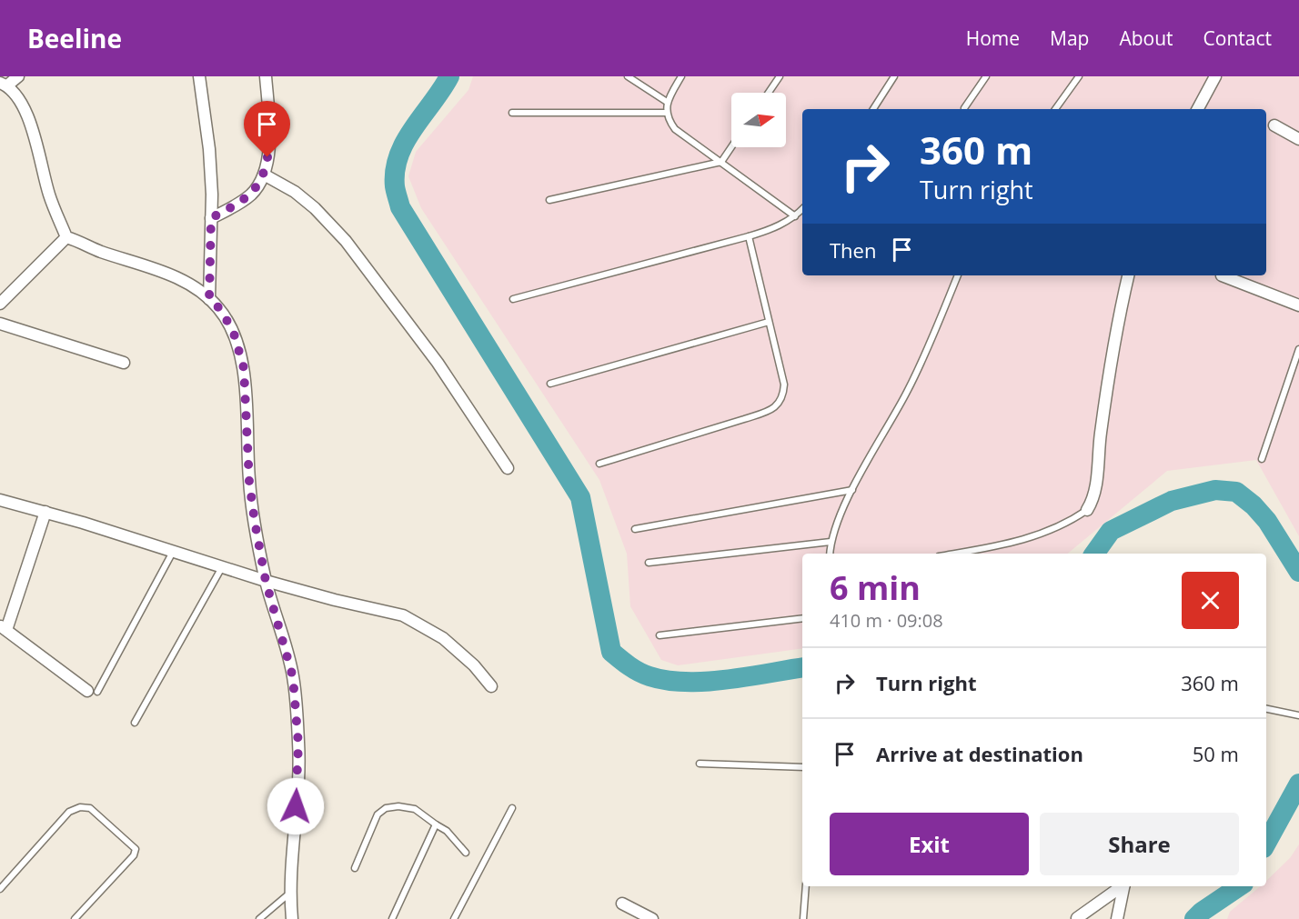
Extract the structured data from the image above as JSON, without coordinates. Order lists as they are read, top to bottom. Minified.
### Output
{"north":"right","page":{"header":"Beeline","nav":["Home","Map","About","Contact"],"turn":["360 m","Turn right"],"then":"Then","heading":["6 min","410 m · 09:08"],"list":[{"name":"Turn right","value":"360 m"},{"name":"Arrive at destination","value":"50 m"}],"buttons":["Exit","Share"]}}
